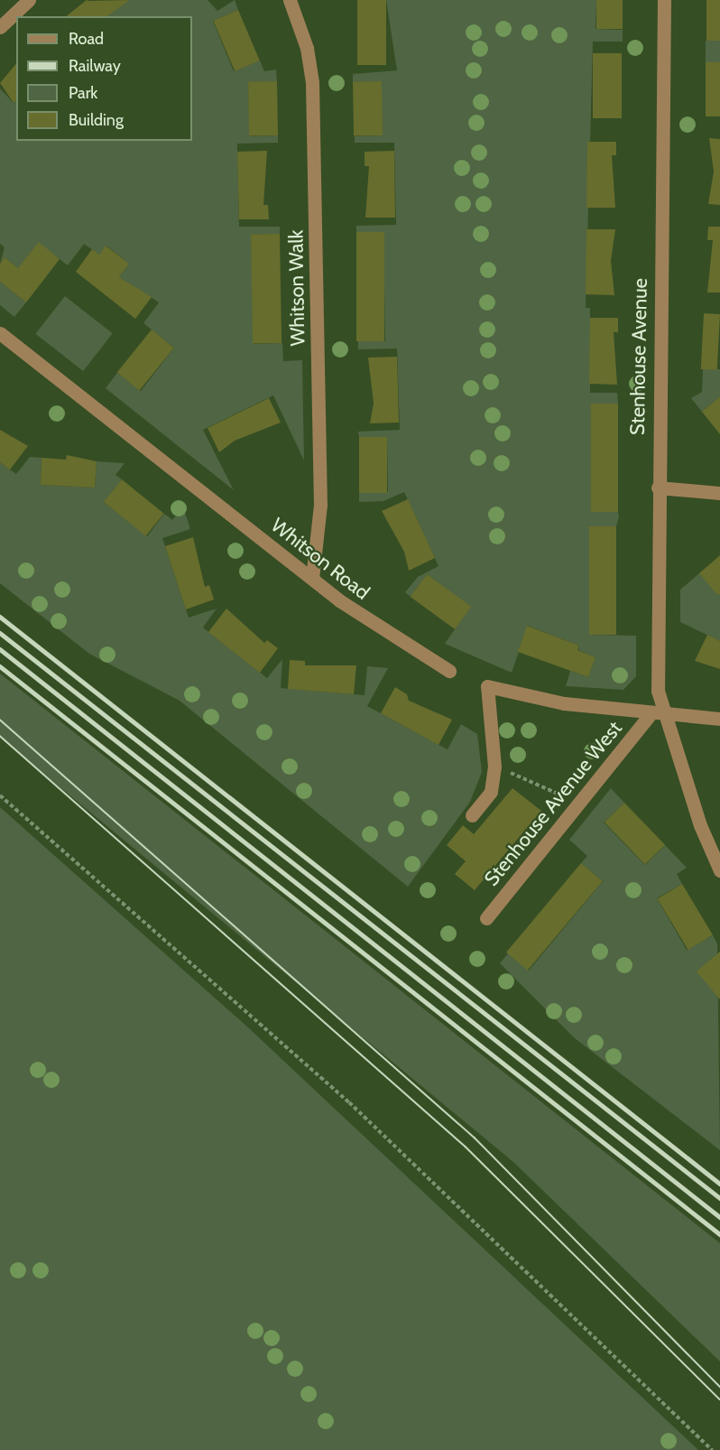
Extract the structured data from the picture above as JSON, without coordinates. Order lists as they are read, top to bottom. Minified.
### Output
{"streets":{"street":["Whitson Walk","Stenhouse Avenue","Whitson Road","Stenhouse Avenue West"]},"crossings":[["Whitson Walk","Whitson Road"],["Stenhouse Avenue","Stenhouse Avenue West"]],"legend":["Road","Railway","Park","Building"]}
